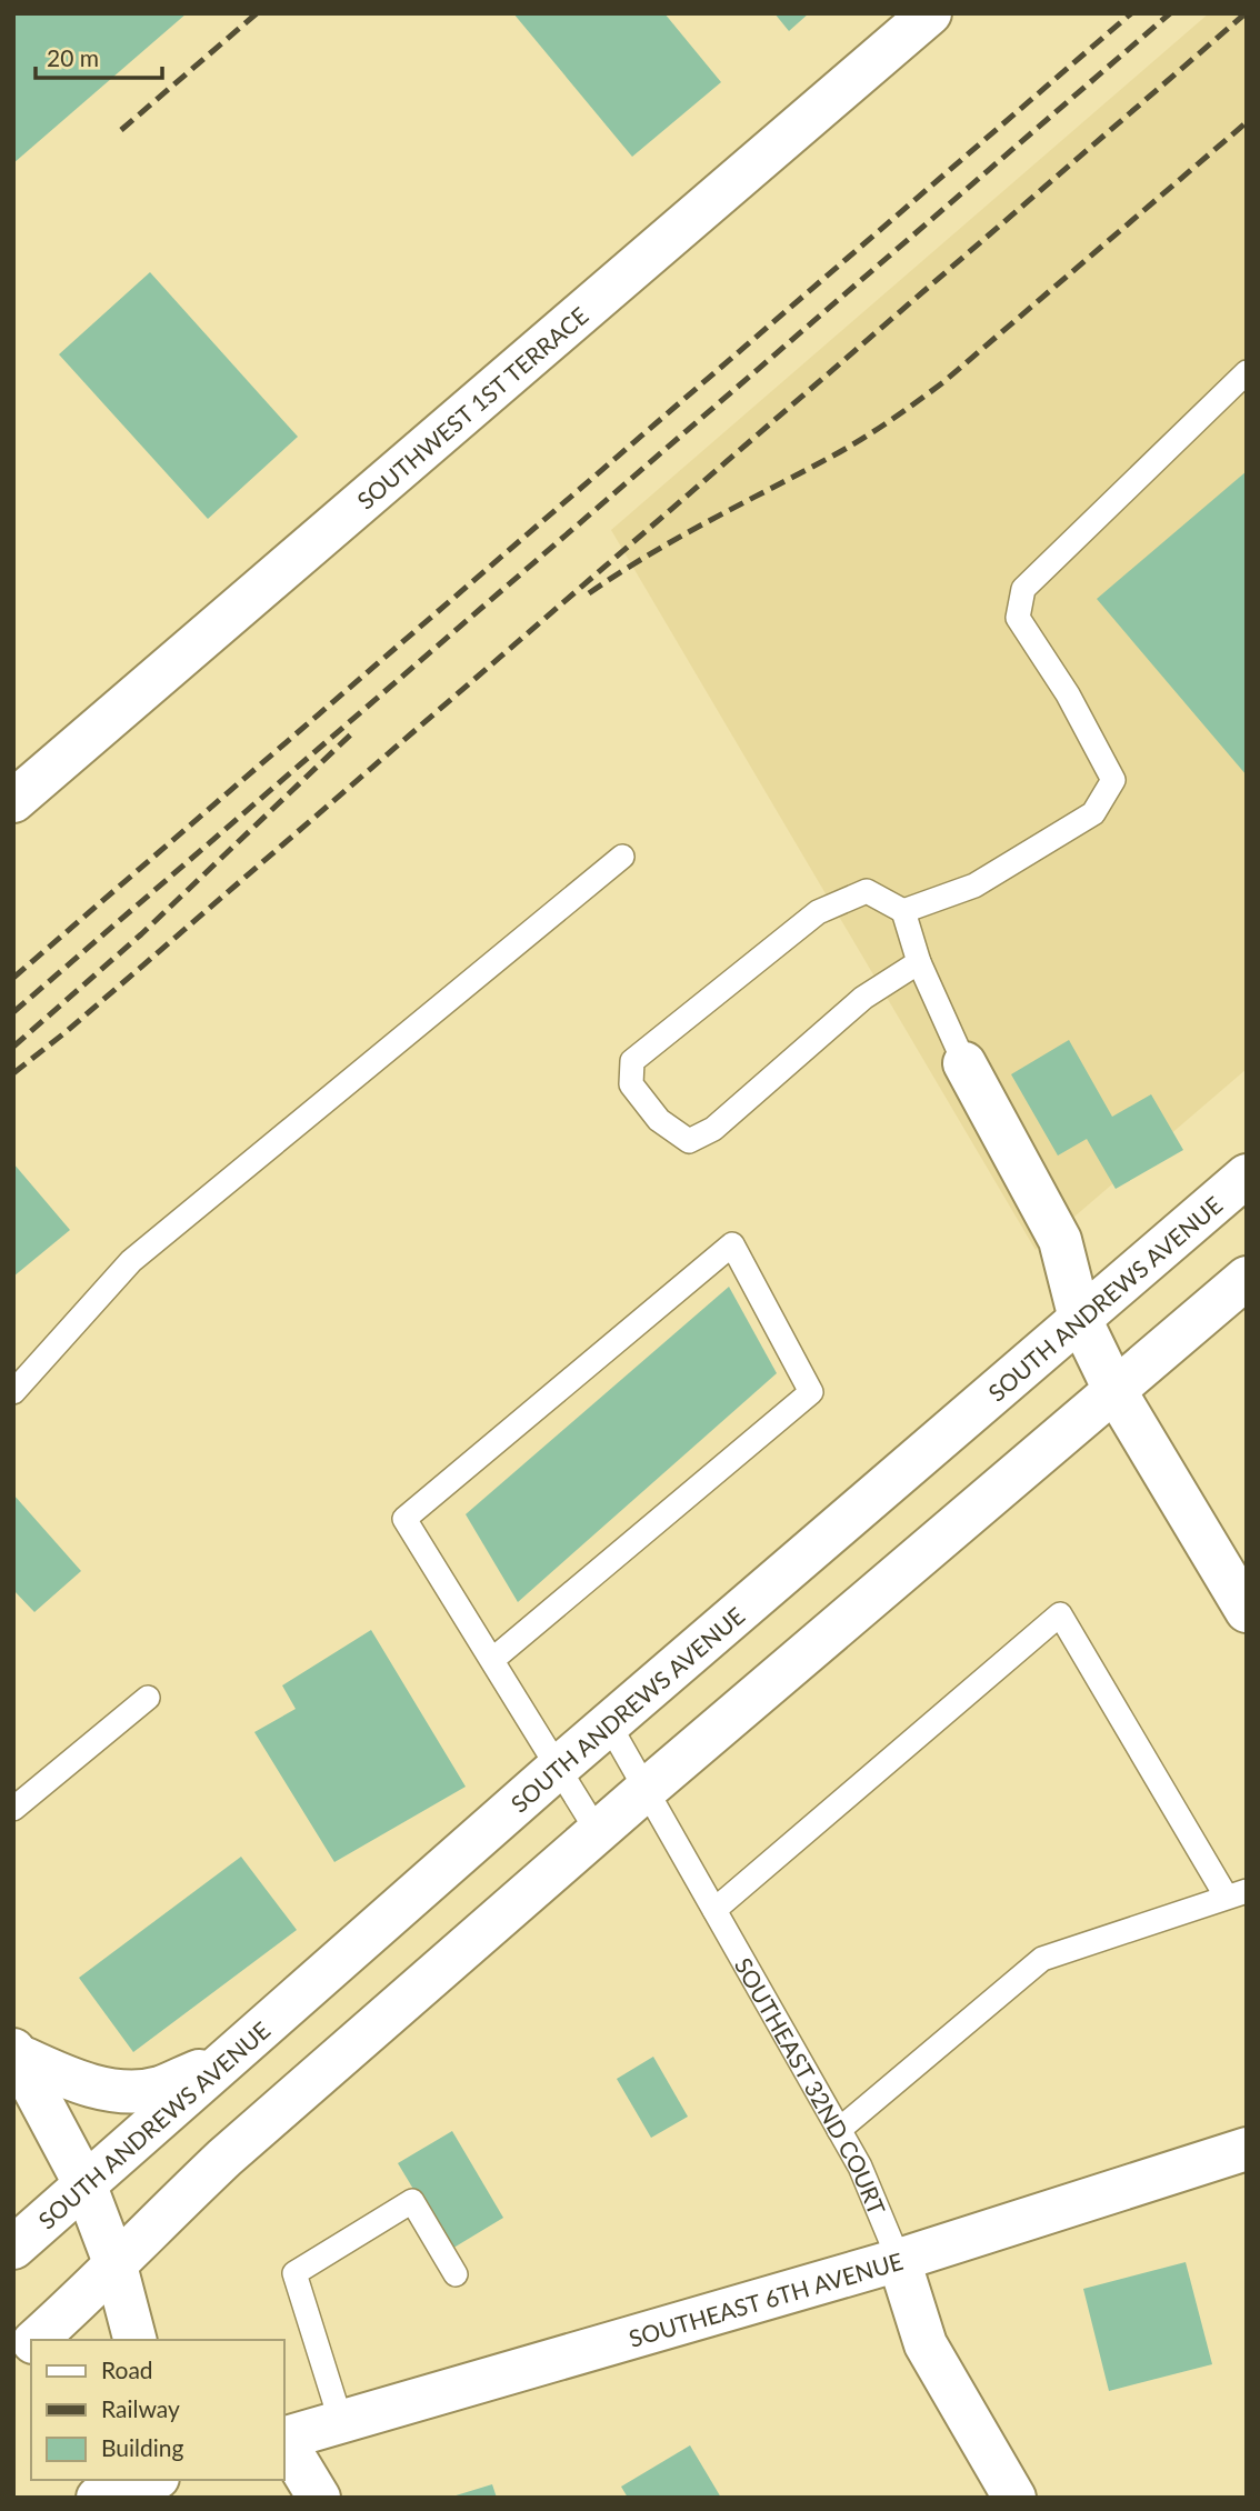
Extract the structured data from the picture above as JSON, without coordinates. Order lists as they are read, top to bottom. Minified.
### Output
{"streets":{"street":["SOUTHWEST 1ST TERRACE","SOUTH ANDREWS AVENUE","SOUTHEAST 32ND COURT","SOUTHEAST 6TH AVENUE"]},"crossings":[["SOUTH ANDREWS AVENUE","SOUTHEAST 32ND COURT"],["SOUTHEAST 32ND COURT","SOUTHEAST 6TH AVENUE"]],"legend":["Road","Railway","Building"],"scale_bar":"20 m"}
